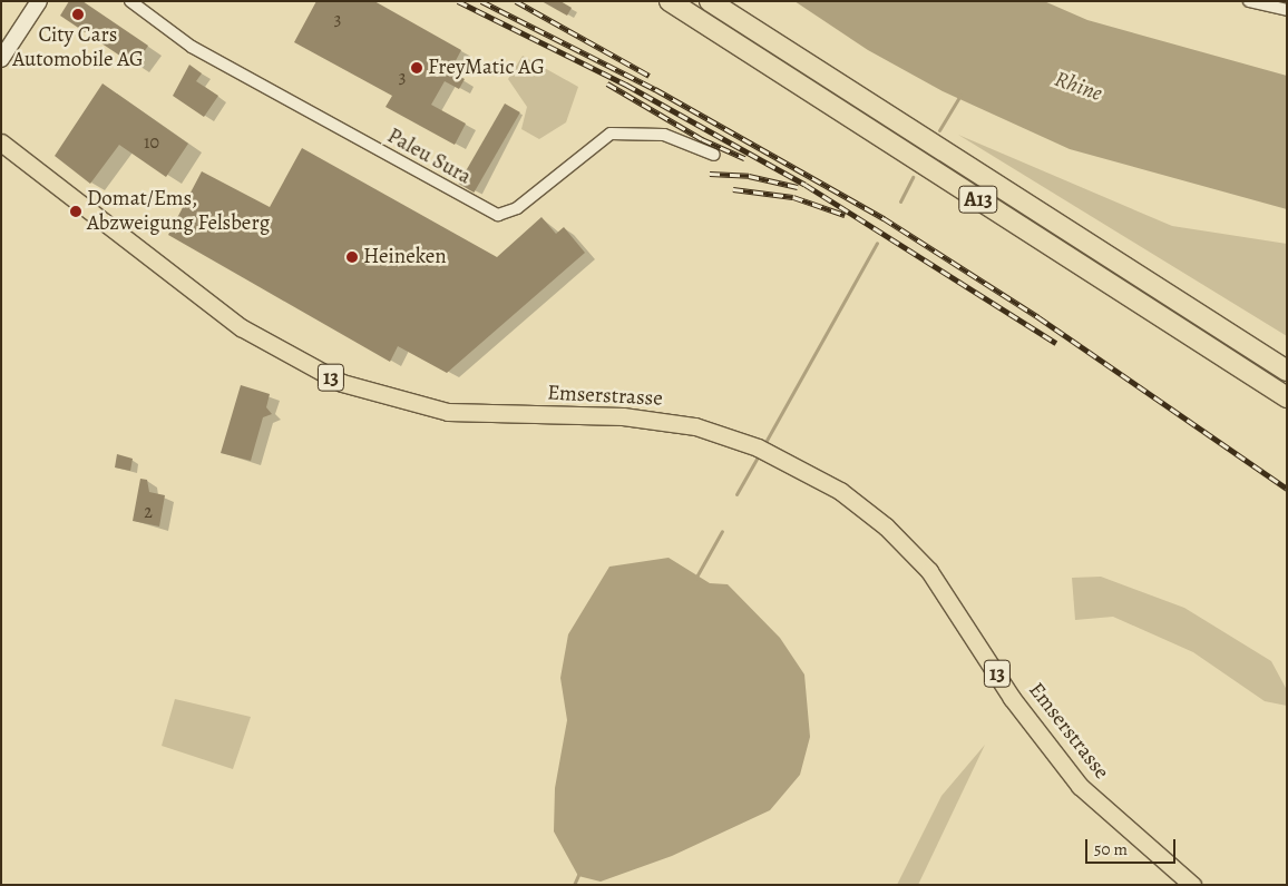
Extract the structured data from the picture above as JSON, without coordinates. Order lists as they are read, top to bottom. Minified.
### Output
{"streets":{"highway":["A13"],"main road":["13","Emserstrasse"],"street":["Paleu Sura"]},"water":["Rhine"],"places":["City Cars Automobile AG","FreyMatic AG","Domat/Ems, Abzweigung Felsberg","Heineken"],"house_numbers":["3","3","10","2"],"scale_bar":"50 m"}
